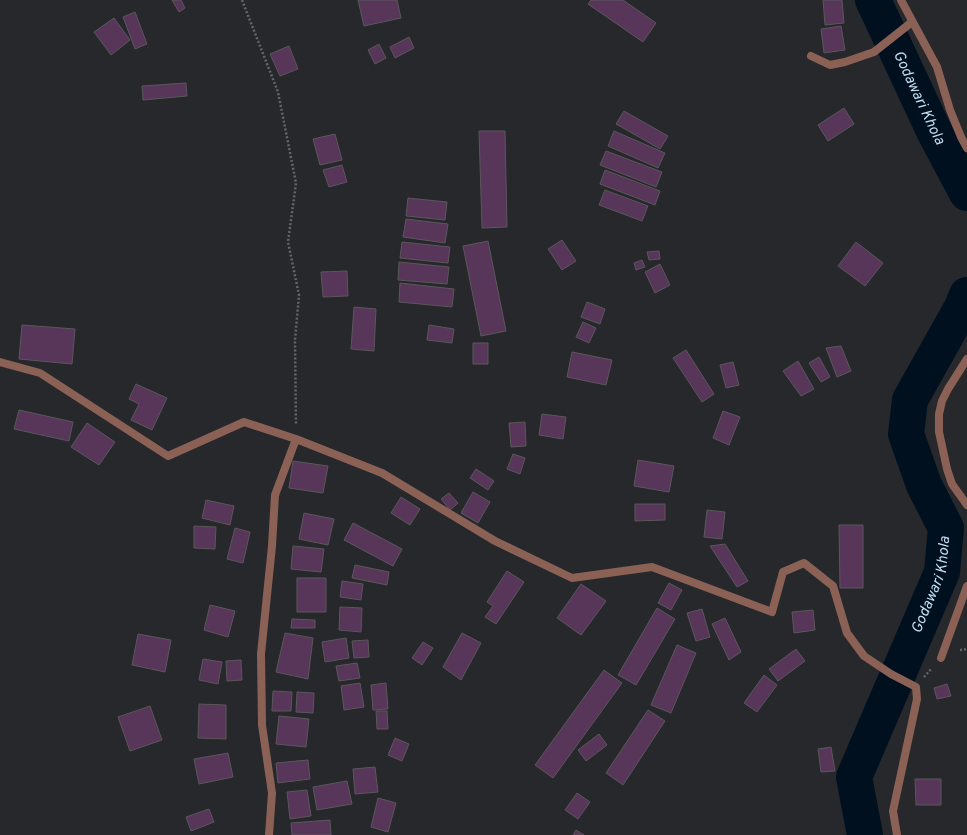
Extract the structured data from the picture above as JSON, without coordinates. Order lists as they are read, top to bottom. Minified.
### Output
{"water":["Godawari Khola"]}
